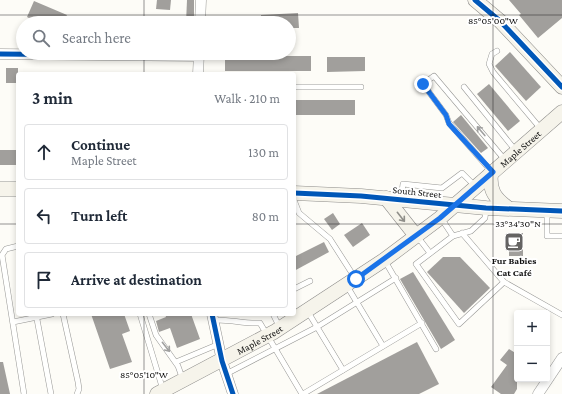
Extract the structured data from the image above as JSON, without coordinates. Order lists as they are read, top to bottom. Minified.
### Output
{"streets":{"main road":["Maple Street","South Street"]},"crossings":[["Maple Street","South Street"]],"places":{"cafe":["Fur Babies Cat Café"]},"page":{"search":"Search here","heading":["3 min","Walk · 210 m"],"list":[["Continue","Maple Street","130 m"],["Turn left","80 m"],"Arrive at destination"],"map_buttons":["+","−"]},"coordinates":["85°05'00\"W","33°34'30\"N","85°05'10\"W"]}
